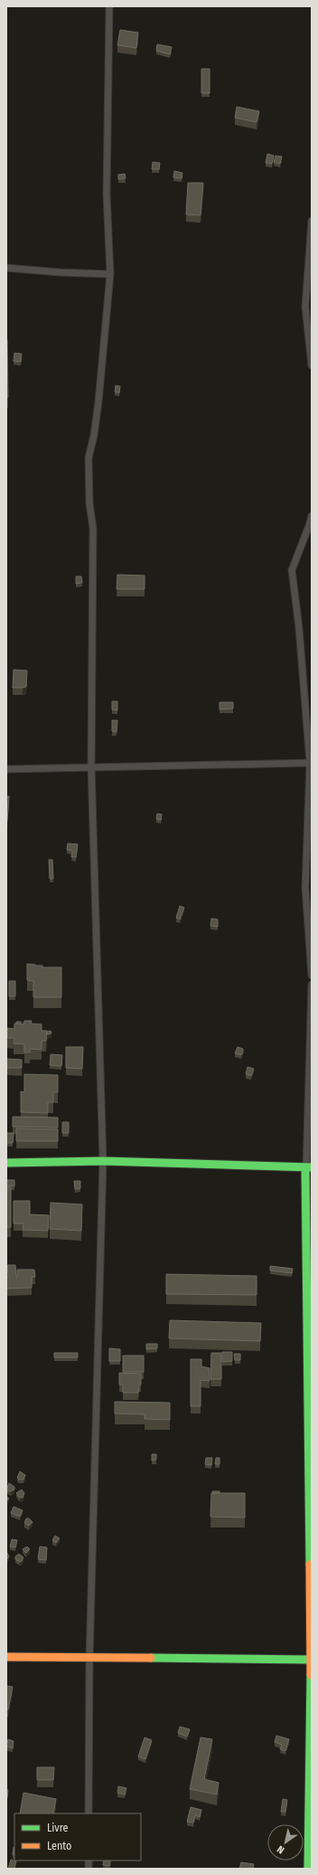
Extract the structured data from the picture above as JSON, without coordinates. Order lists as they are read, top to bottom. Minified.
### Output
{"legend":["Livre","Lento"],"north":"bottom left"}
